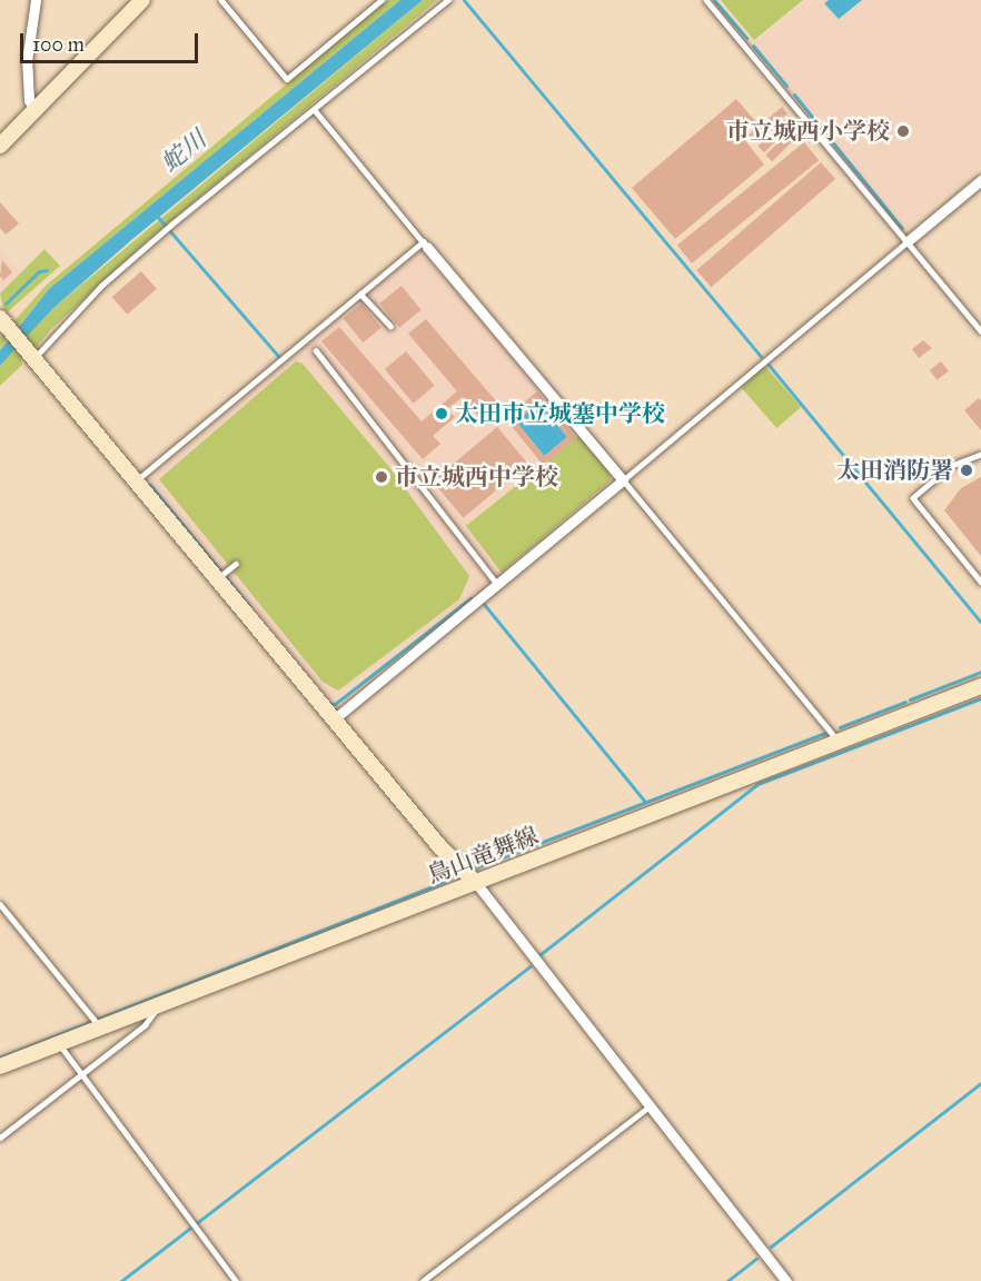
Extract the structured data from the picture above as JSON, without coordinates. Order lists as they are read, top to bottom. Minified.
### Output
{"streets":{"main road":["鳥山竜舞線"]},"water":["蛇川"],"places":["市立城西小学校","太田市立城塞中学校","太田消防署","市立城西中学校"],"scale_bar":"100 m"}
